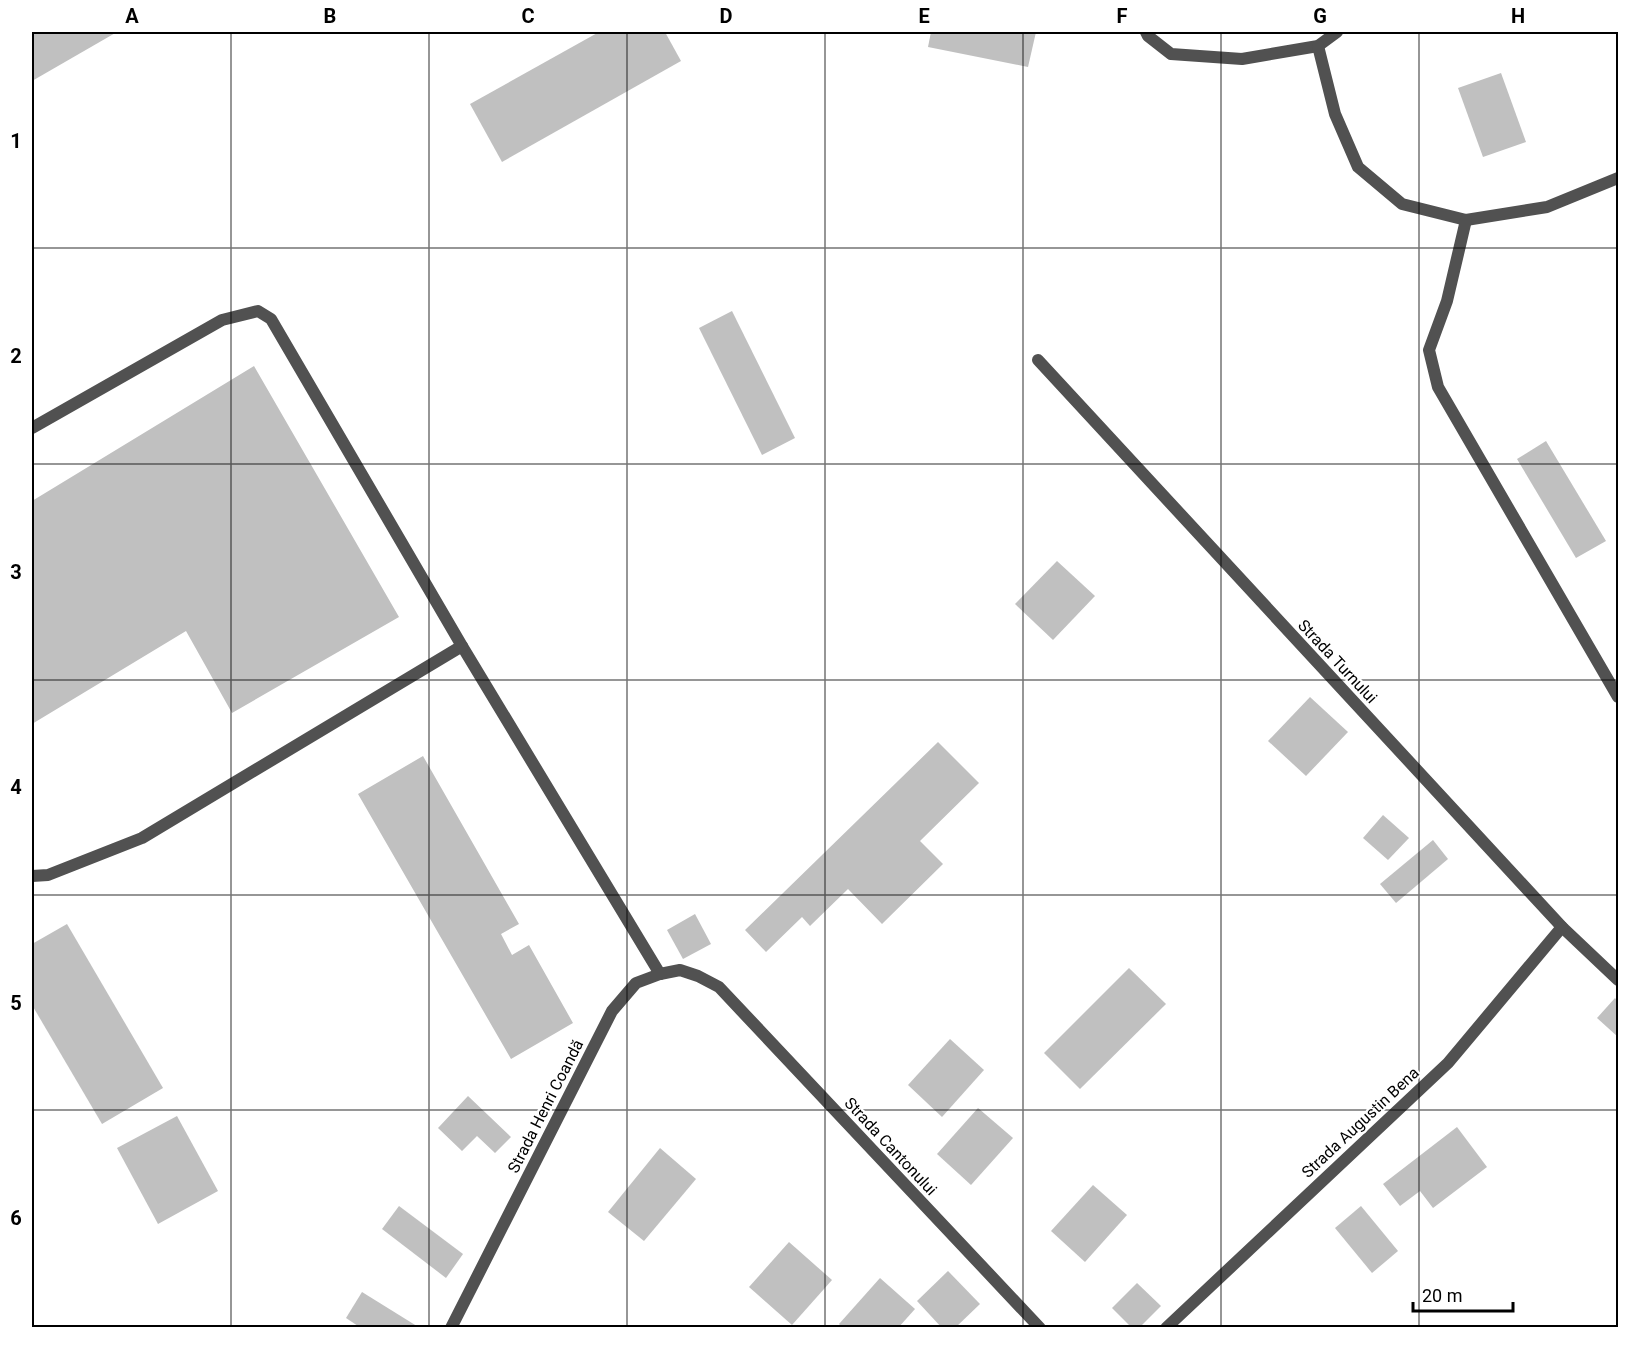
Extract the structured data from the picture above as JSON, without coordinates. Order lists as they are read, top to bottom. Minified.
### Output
{"streets":{"street":["Strada Turnului","Strada Henri Coandă","Strada Augustin Bena","Strada Cantonului"]},"crossings":[["Strada Turnului","Strada Augustin Bena"],["Strada Henri Coandă","Strada Cantonului"]],"scale_bar":"20 m","grid":{"columns":["A","B","C","D","E","F","G","H"],"rows":["1","2","3","4","5","6"]}}
